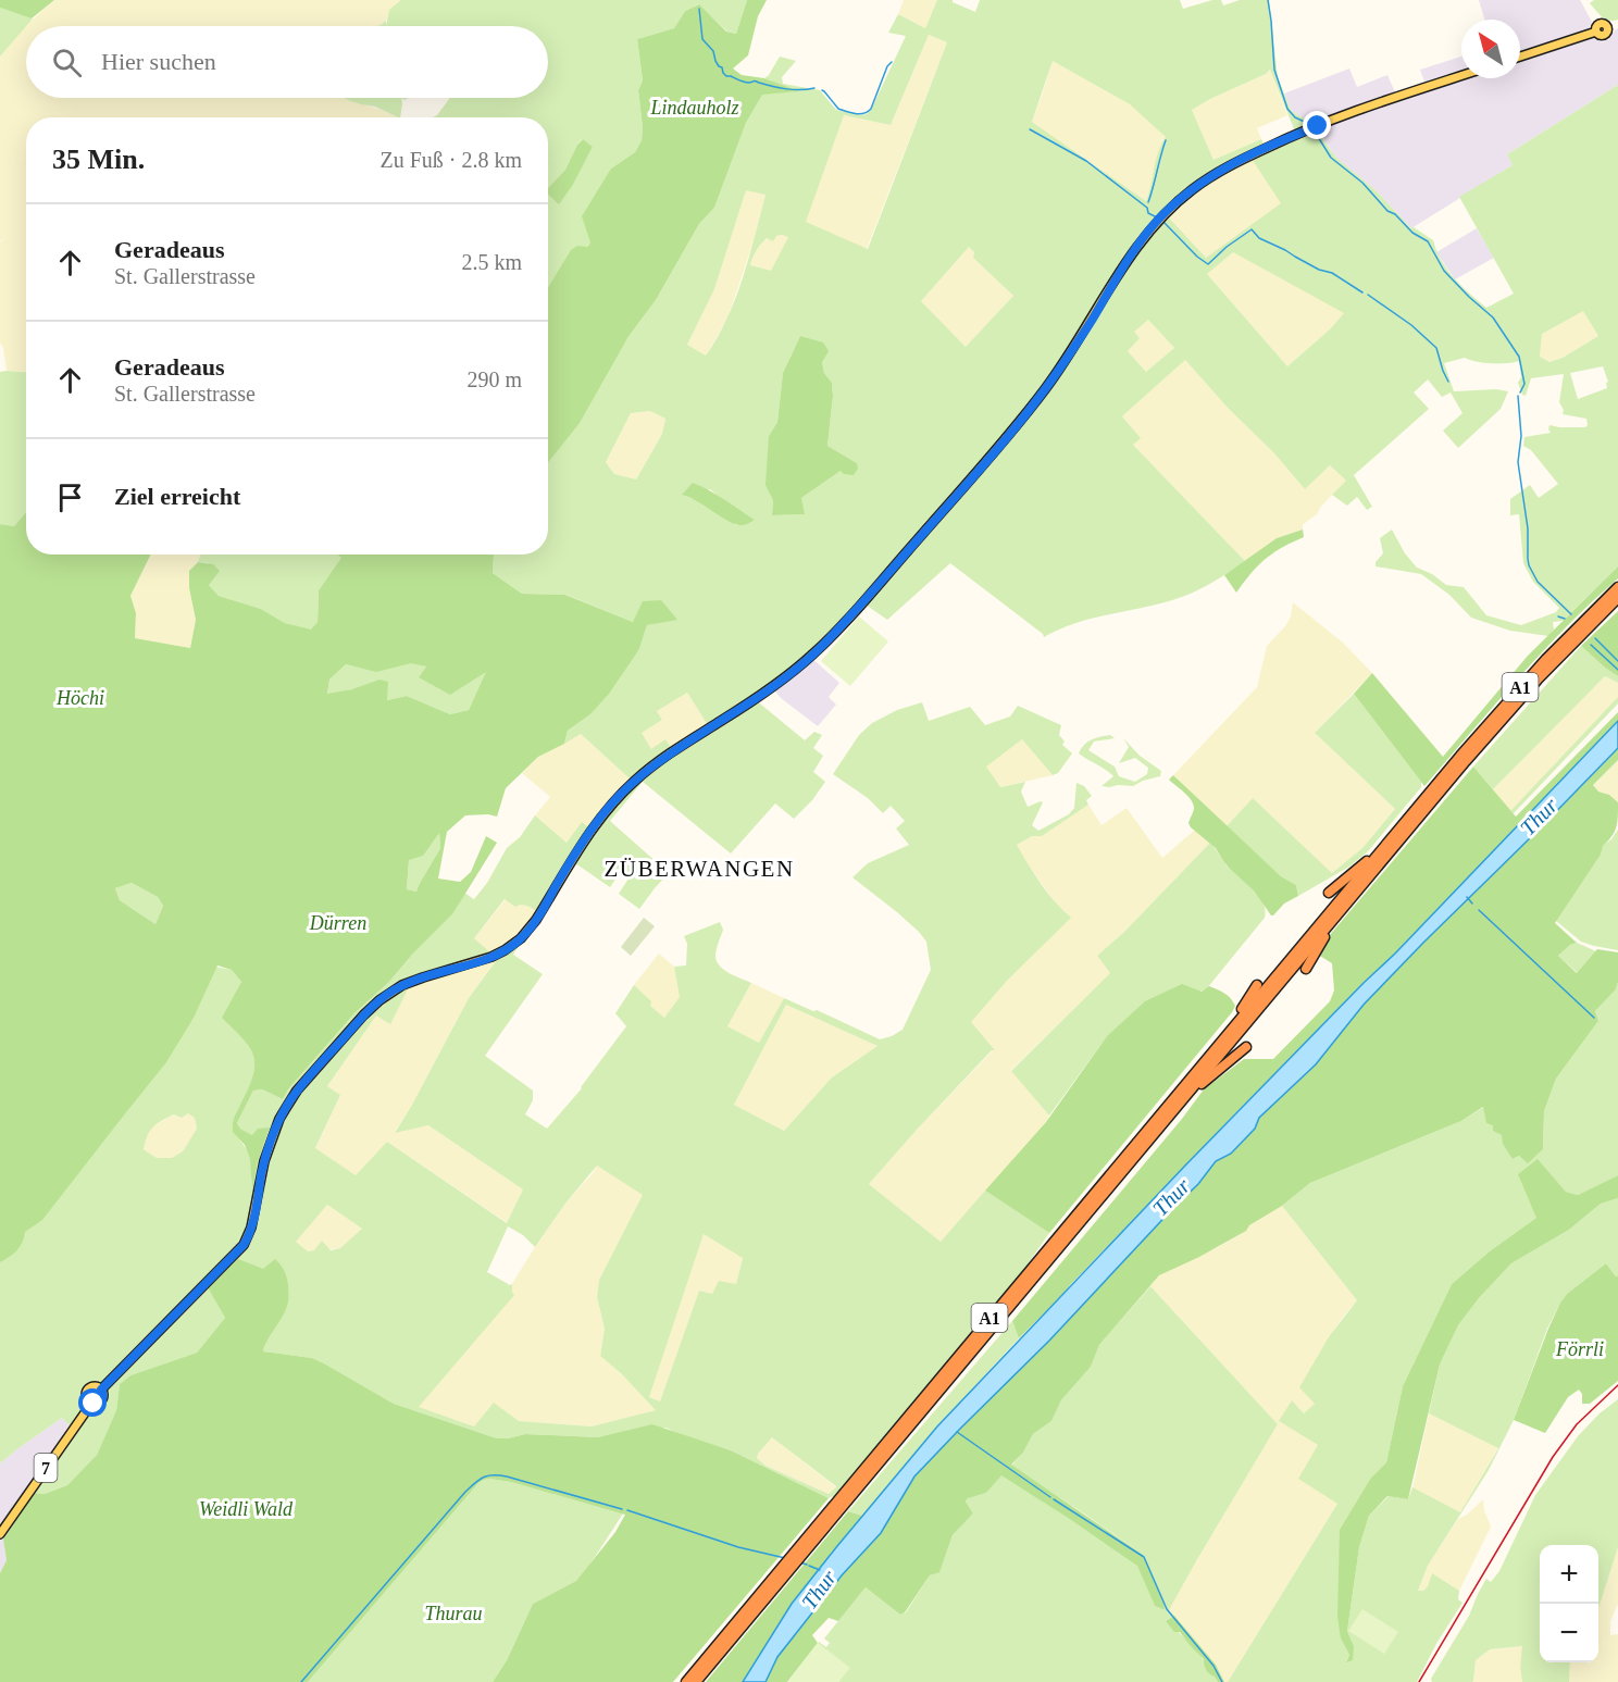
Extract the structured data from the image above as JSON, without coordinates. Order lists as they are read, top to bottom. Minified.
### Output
{"streets":{"highway":["A1"],"main road":["7"]},"districts":["ZÜBERWANGEN"],"water":["Thur"],"parks":["Lindauholz","Höchi","Dürren","Förrli","Weidli Wald","Thurau"],"north":"top left","page":{"search":"Hier suchen","heading":["35 Min.","Zu Fuß · 2.8 km"],"list":[["Geradeaus","St. Gallerstrasse","2.5 km"],["Geradeaus","St. Gallerstrasse","290 m"],"Ziel erreicht"],"map_buttons":["+","−"]}}
